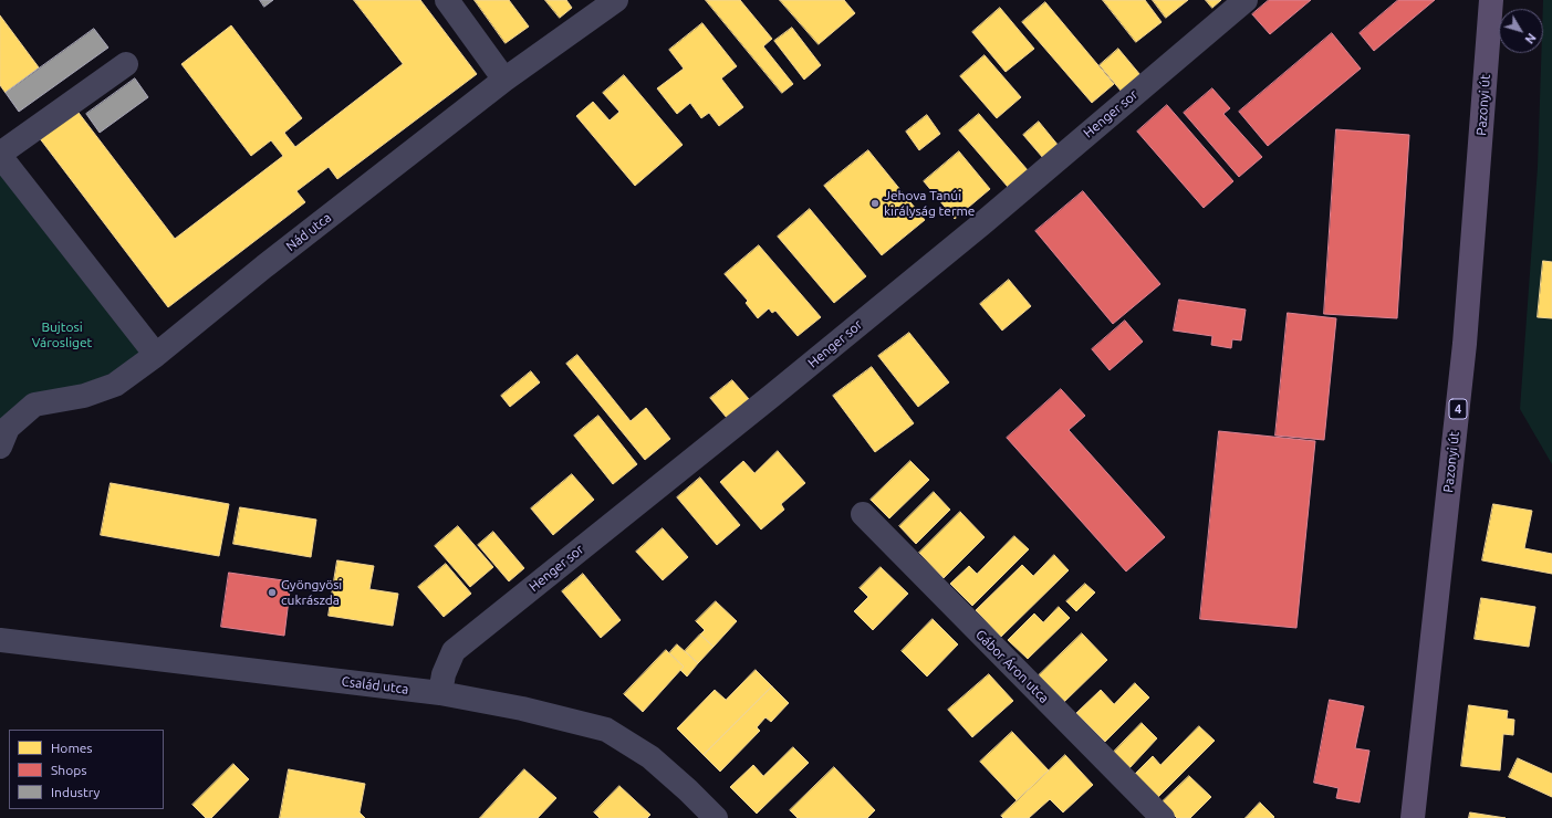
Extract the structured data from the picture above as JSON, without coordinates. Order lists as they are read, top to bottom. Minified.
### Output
{"streets":{"main road":["Pazonyi út","4"],"street":["Henger sor","Nád utca","Gábor Áron utca","Család utca"]},"crossings":[["Henger sor","Család utca"]],"parks":["Bujtosi Városliget"],"places":["Jehova Tanúi királyság terme","Gyöngyösi cukrászda"],"legend":["Homes","Shops","Industry"],"north":"bottom right"}
